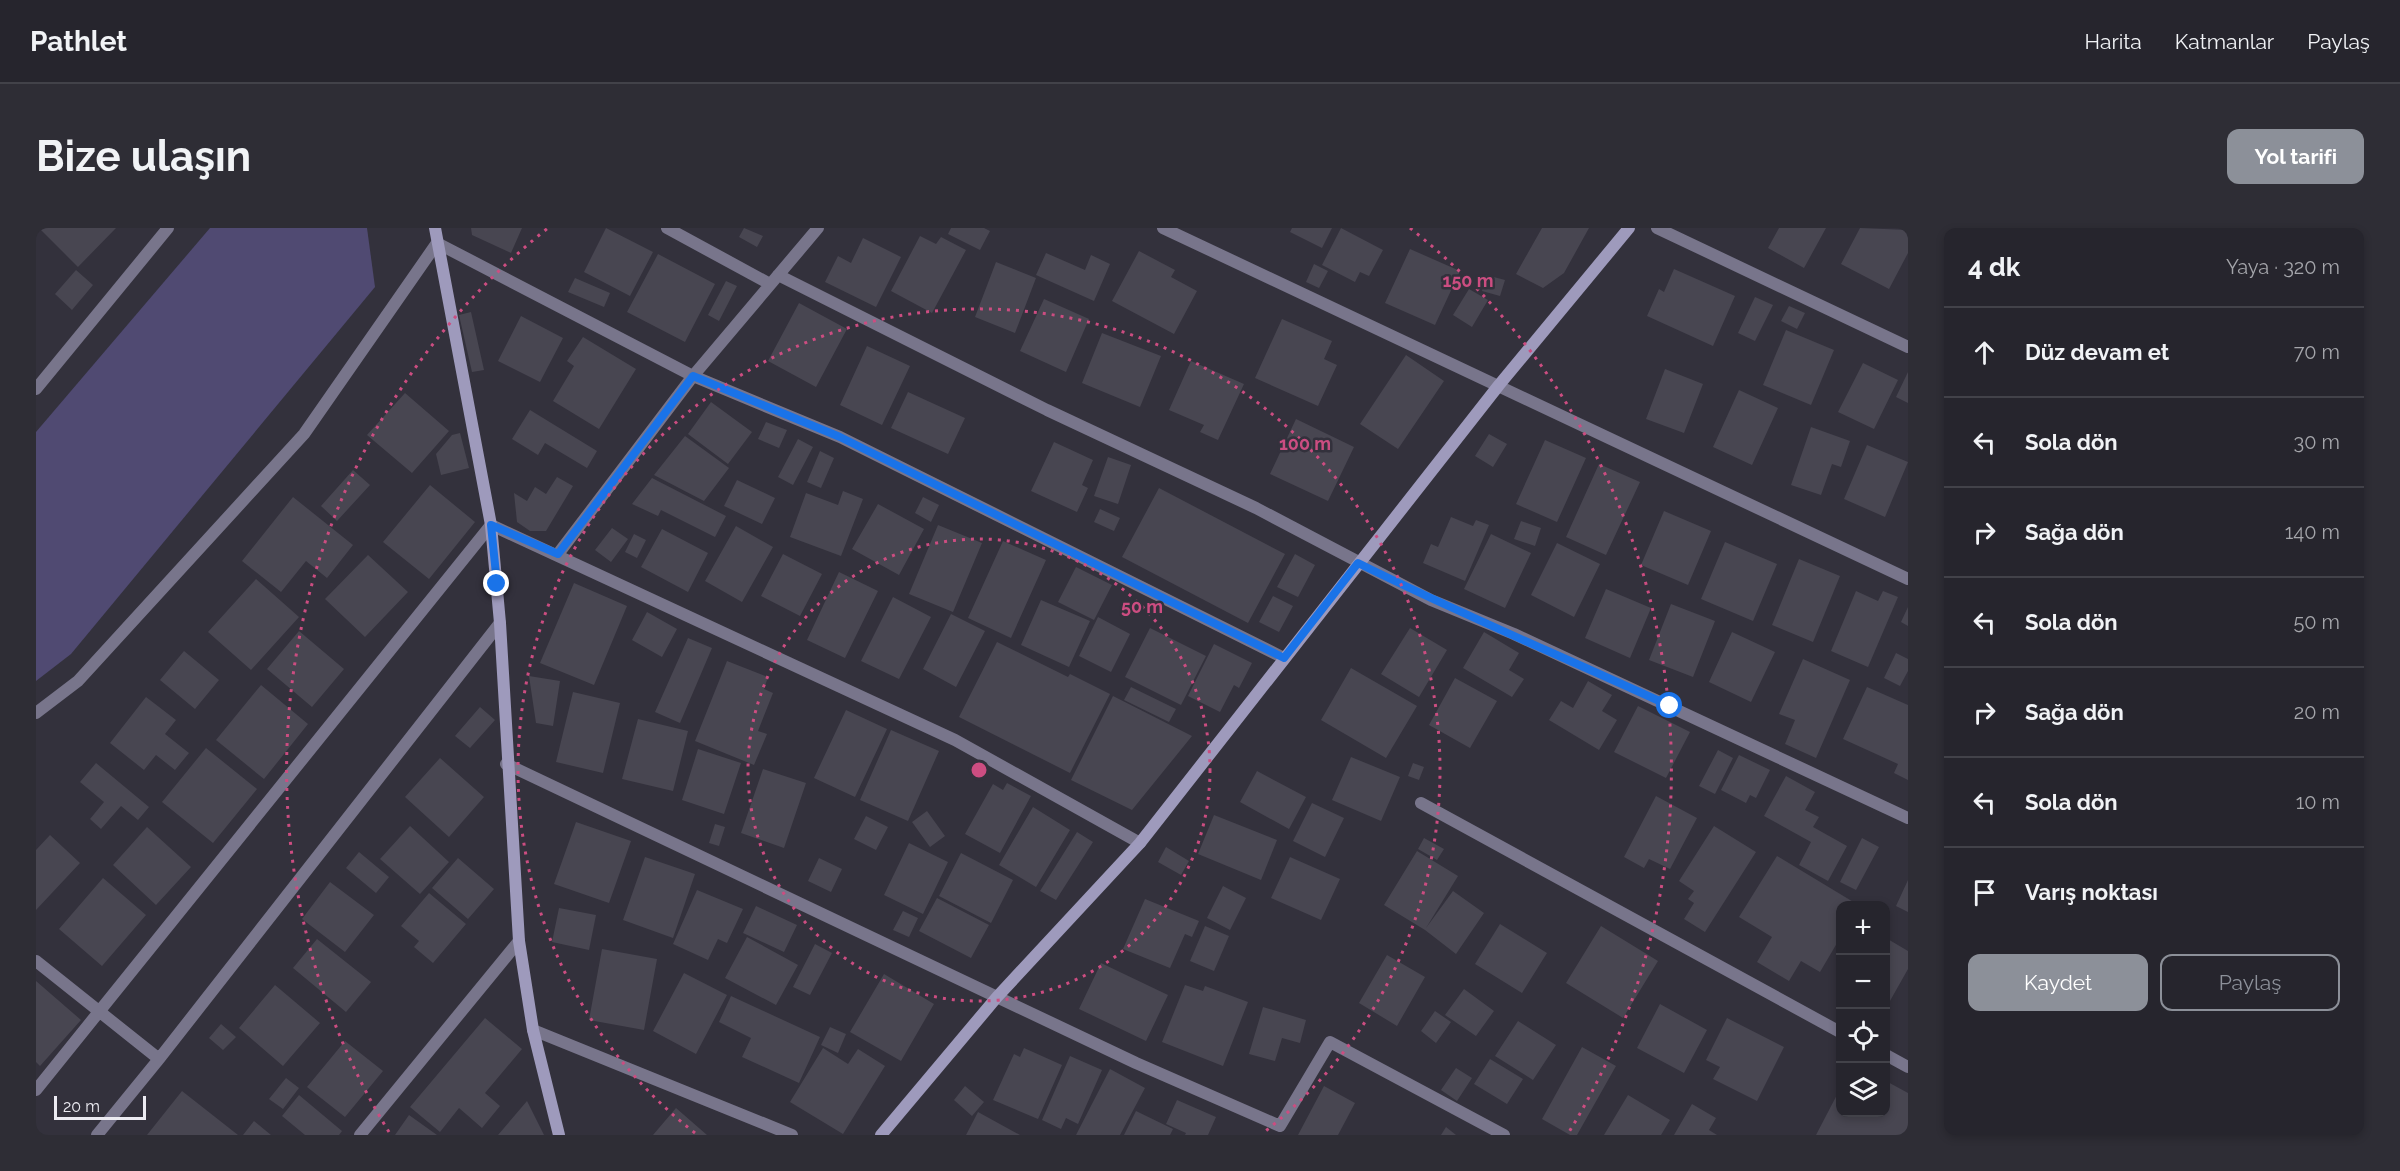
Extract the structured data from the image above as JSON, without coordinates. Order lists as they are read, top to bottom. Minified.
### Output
{"scale_bar":"20 m","page":{"header":"Pathlet","nav":["Harita","Katmanlar","Paylaş"],"buttons":["Yol tarifi",["Kaydet","Paylaş"]],"title":"Bize ulaşın","heading":["4 dk","Yaya · 320 m"],"list":[["Düz devam et","70 m"],["Sola dön","30 m"],["Sağa dön","140 m"],["Sola dön","50 m"],["Sağa dön","20 m"],["Sola dön","10 m"],"Varış noktası"],"map_buttons":["+","−"],"scale":"20 m"},"rings":["150 m","100 m","50 m"]}
